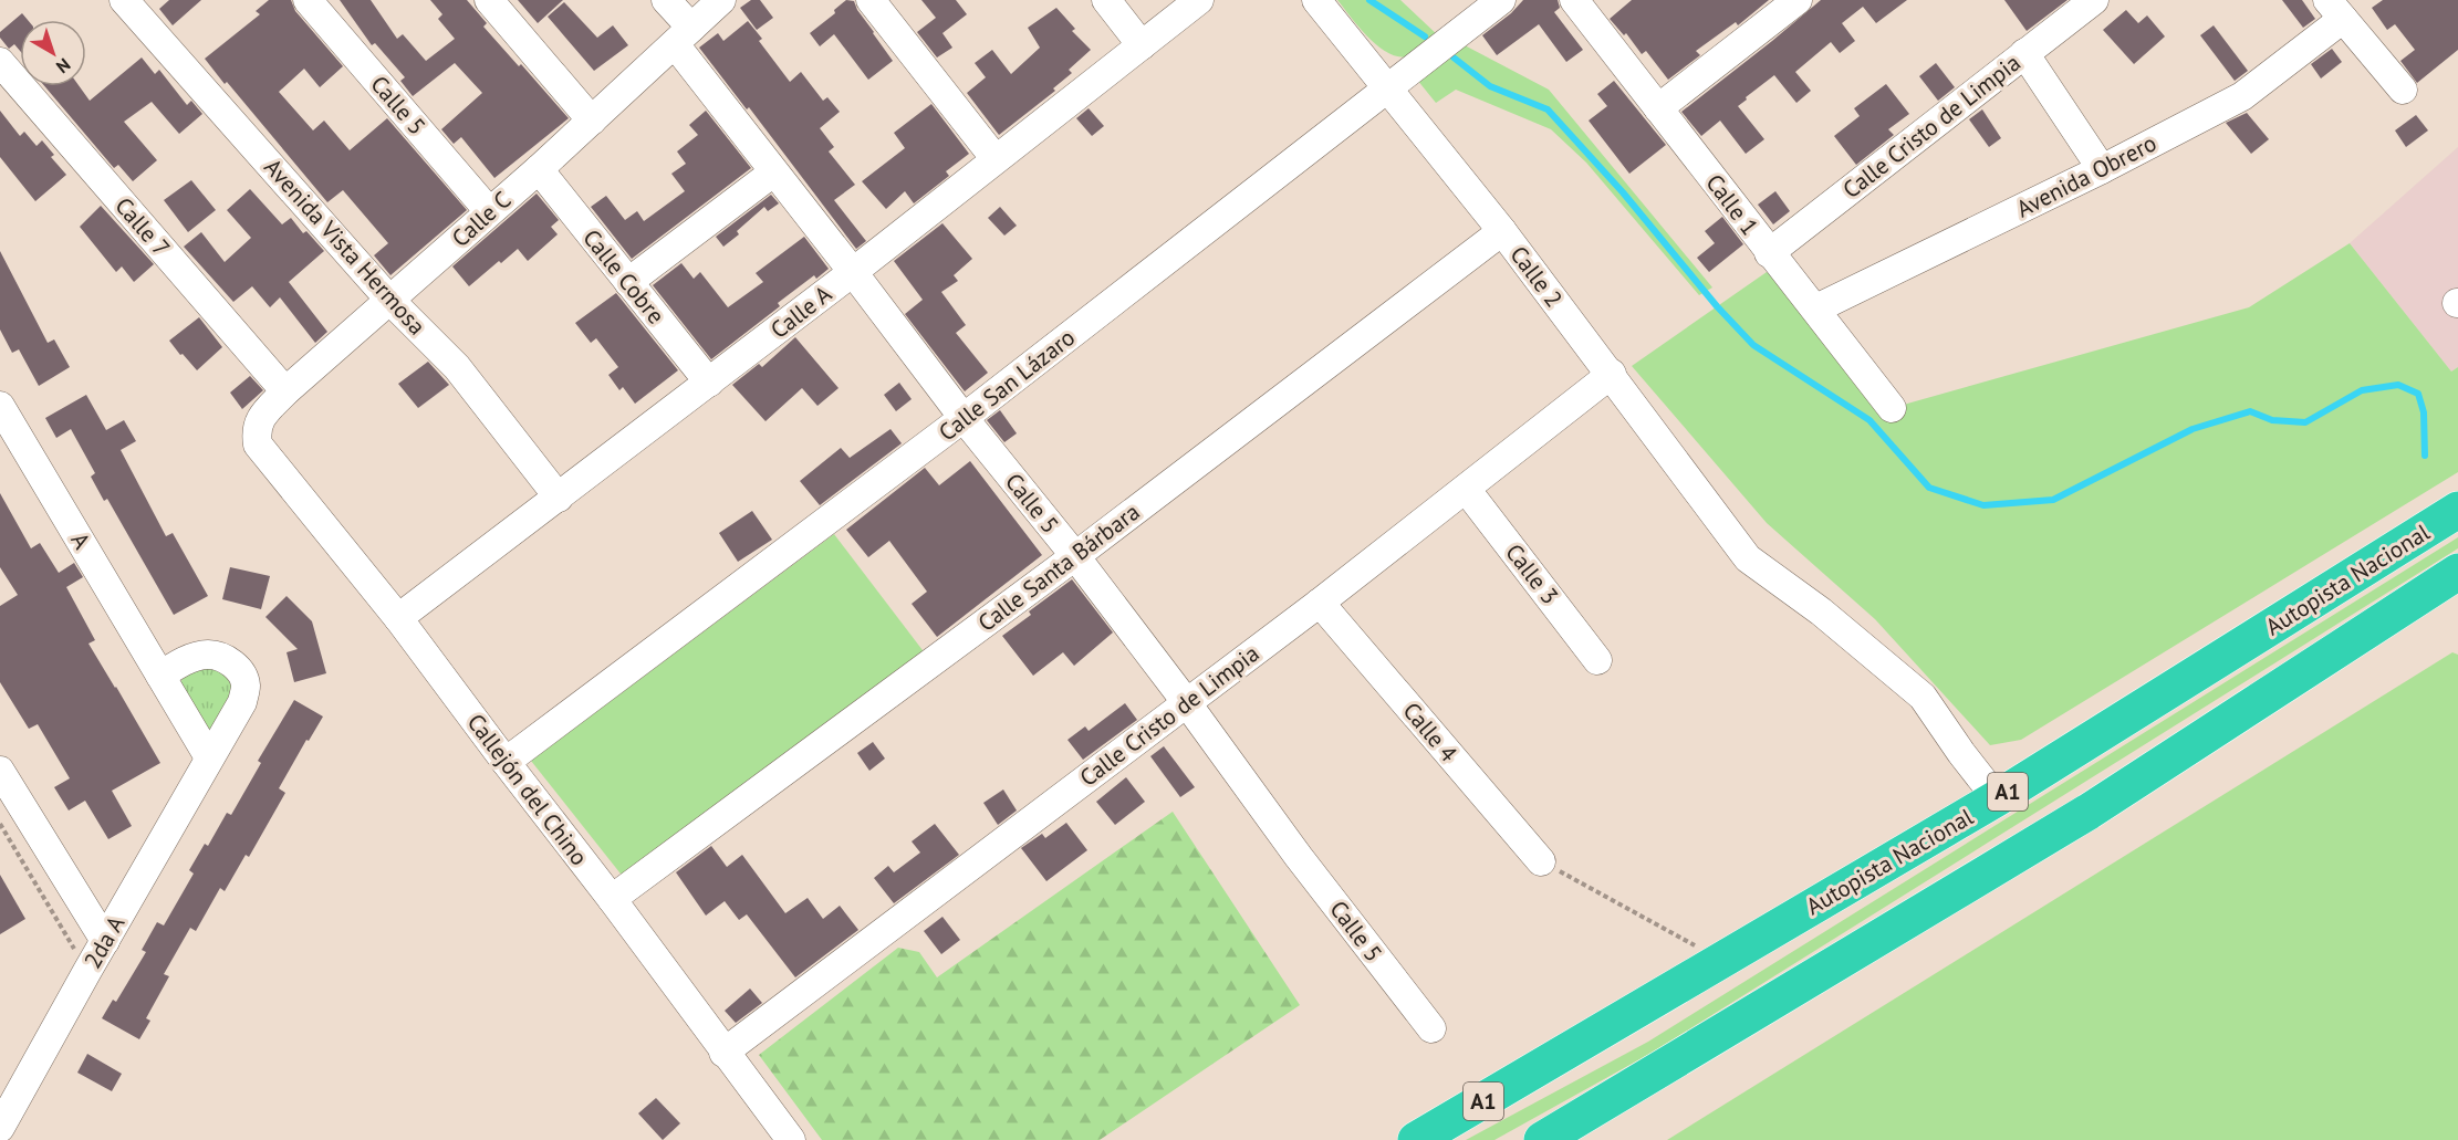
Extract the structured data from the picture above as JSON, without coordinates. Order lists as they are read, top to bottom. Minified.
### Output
{"streets":{"highway":["Autopista Nacional","A1"],"street":["Calle 5","Calle Cristo de Limpia","Avenida Obrero","Calle 1","Calle C","Calle 7","Avenida Vista Hermosa","Calle Cobre","Calle 2","Calle A","Calle San Lázaro","A","Calle Santa Bárbara","Calle 3","Calle 4","Callejón del Chino","2da A"]},"crossings":[["Calle 5","Calle Cristo de Limpia"],["Calle 5","Calle C"],["Calle 5","Calle A"],["Calle 5","Calle San Lázaro"],["Calle 5","Calle Santa Bárbara"],["Calle Cristo de Limpia","Calle 1"],["Calle Cristo de Limpia","Calle 2"],["Calle Cristo de Limpia","Calle 3"],["Calle Cristo de Limpia","Calle 4"],["Calle Cristo de Limpia","Callejón del Chino"],["Avenida Obrero","Calle 1"],["Calle C","Calle 7"],["Calle C","Avenida Vista Hermosa"],["Calle C","Calle Cobre"],["Calle C","Callejón del Chino"],["Avenida Vista Hermosa","Calle A"],["Calle Cobre","Calle A"],["Calle 2","Calle San Lázaro"],["Calle 2","Calle Santa Bárbara"],["Calle 2","Autopista Nacional"],["Calle A","Callejón del Chino"],["Calle San Lázaro","Callejón del Chino"],["A","2da A"],["Calle Santa Bárbara","Callejón del Chino"]],"north":"bottom right"}
